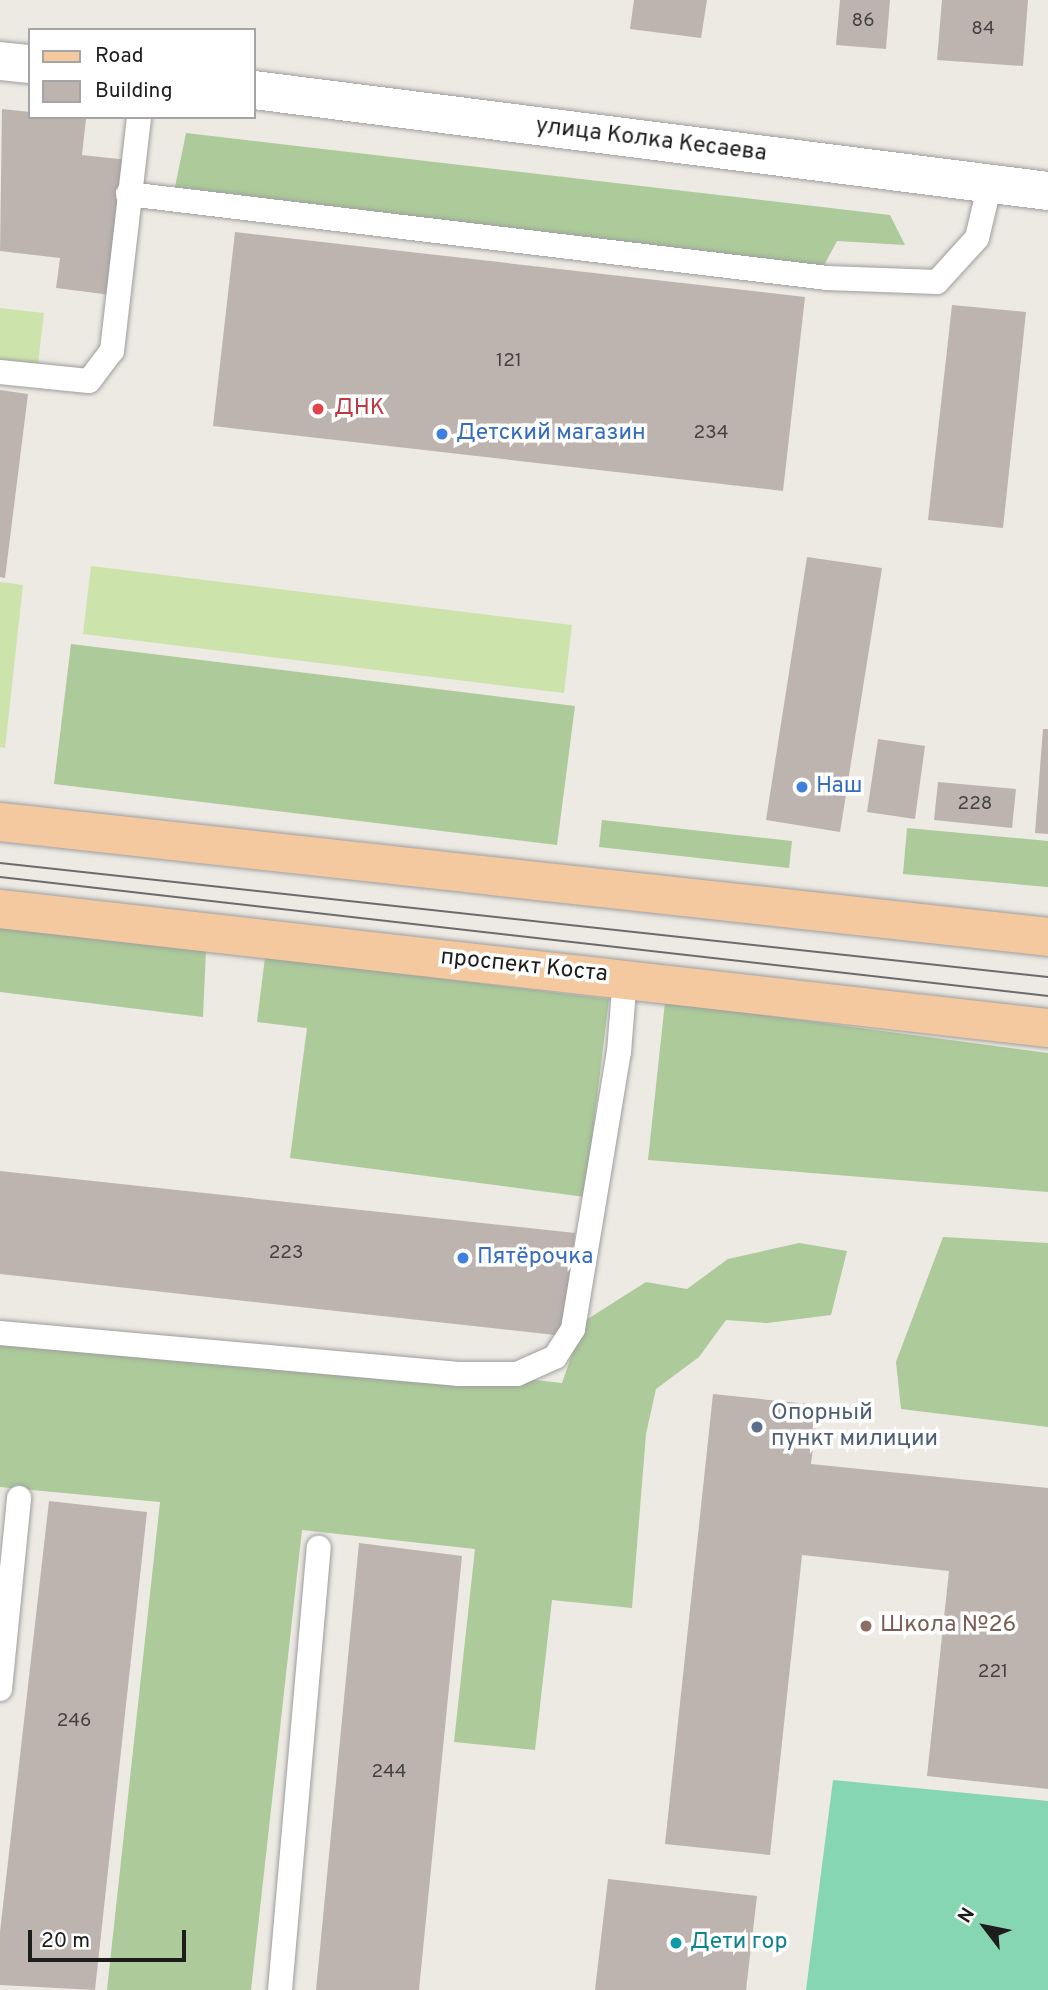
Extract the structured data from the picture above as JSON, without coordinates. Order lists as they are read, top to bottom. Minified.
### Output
{"streets":{"main road":["проспект Коста"],"street":["улица Колка Кесаева"]},"places":["ДНК","Детский магазин","Наш","Пятёрочка","Опорный пункт милиции","Школа №26","Дети гор"],"house_numbers":["86","84","121","234","228","223","221","246","244"],"legend":["Road","Building"],"scale_bar":"20 m","north":"top left"}
